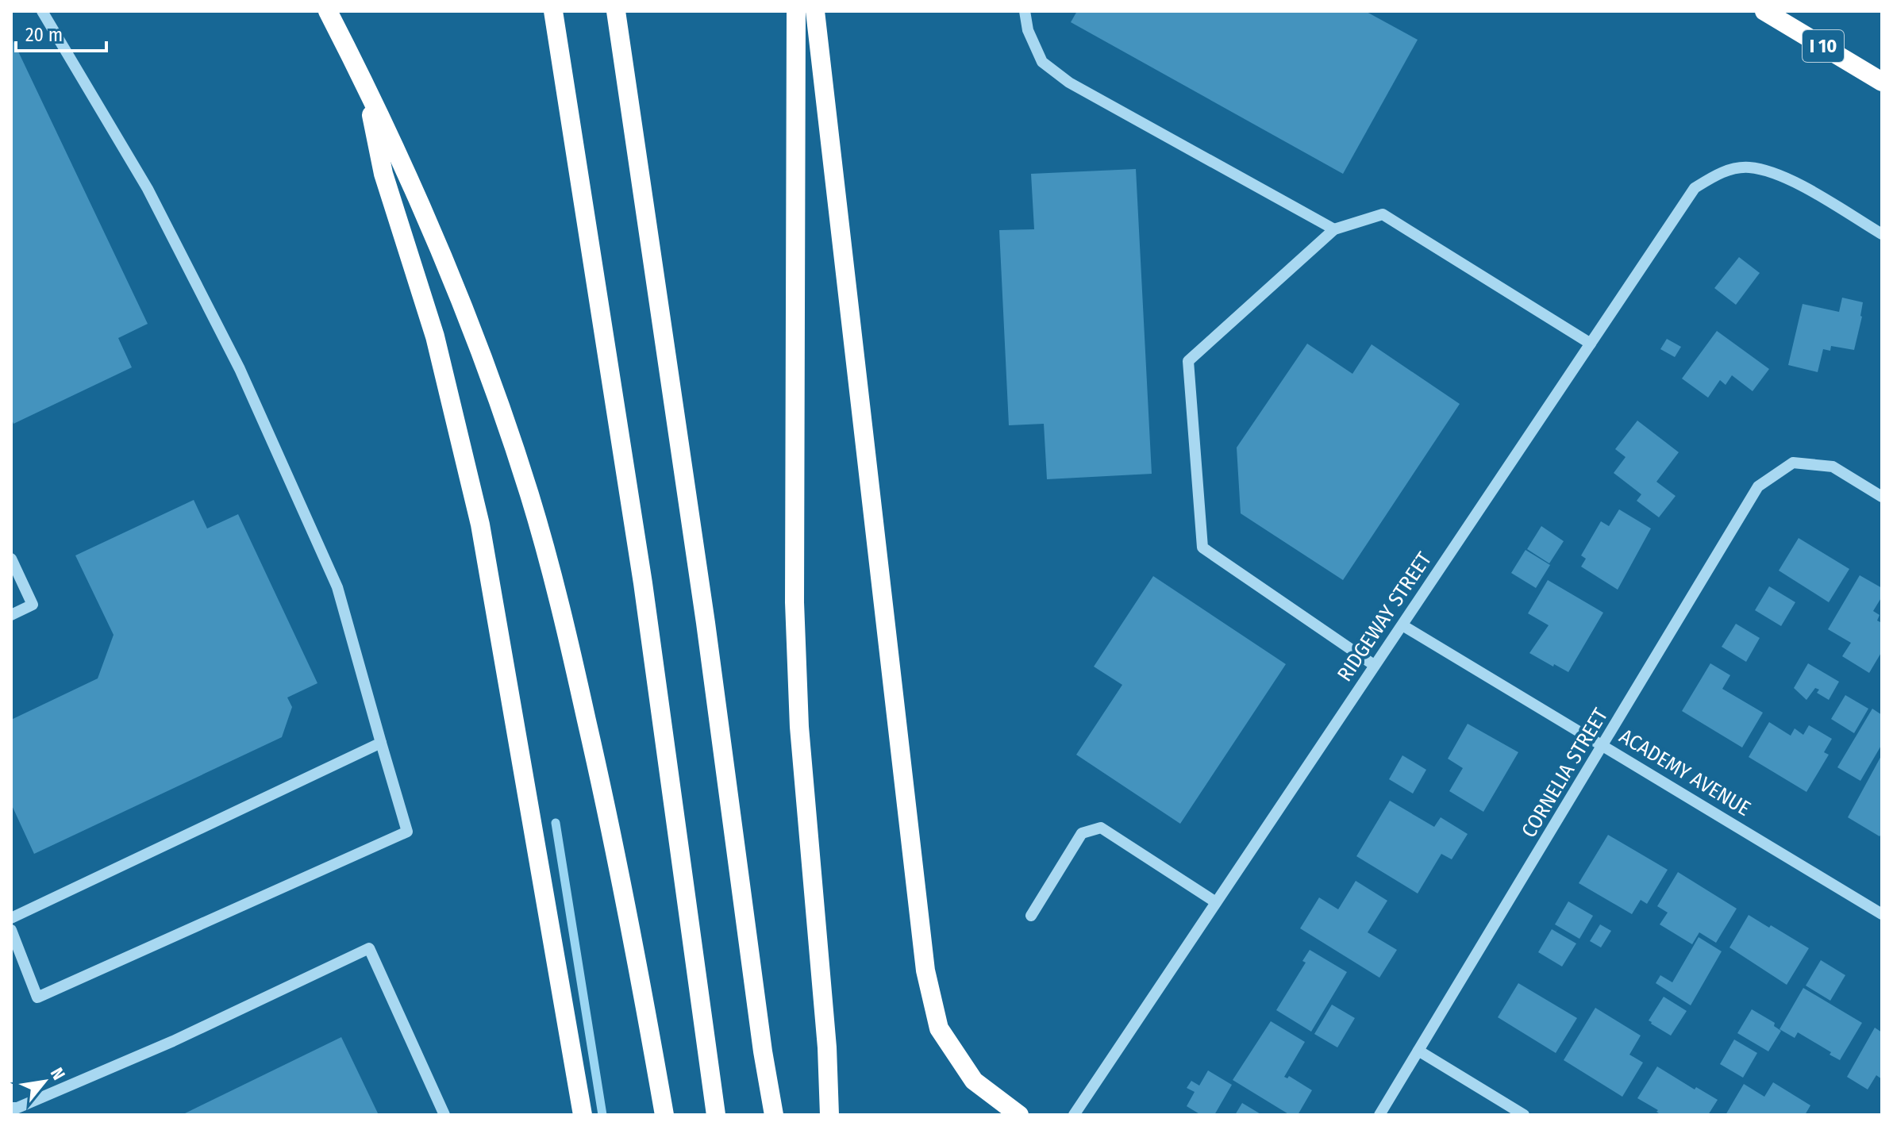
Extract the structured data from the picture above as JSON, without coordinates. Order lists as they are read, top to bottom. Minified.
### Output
{"streets":{"highway":["I 10"],"street":["RIDGEWAY STREET","ACADEMY AVENUE","CORNELIA STREET"]},"crossings":[["RIDGEWAY STREET","ACADEMY AVENUE"],["ACADEMY AVENUE","CORNELIA STREET"]],"scale_bar":"20 m","north":"top right"}
